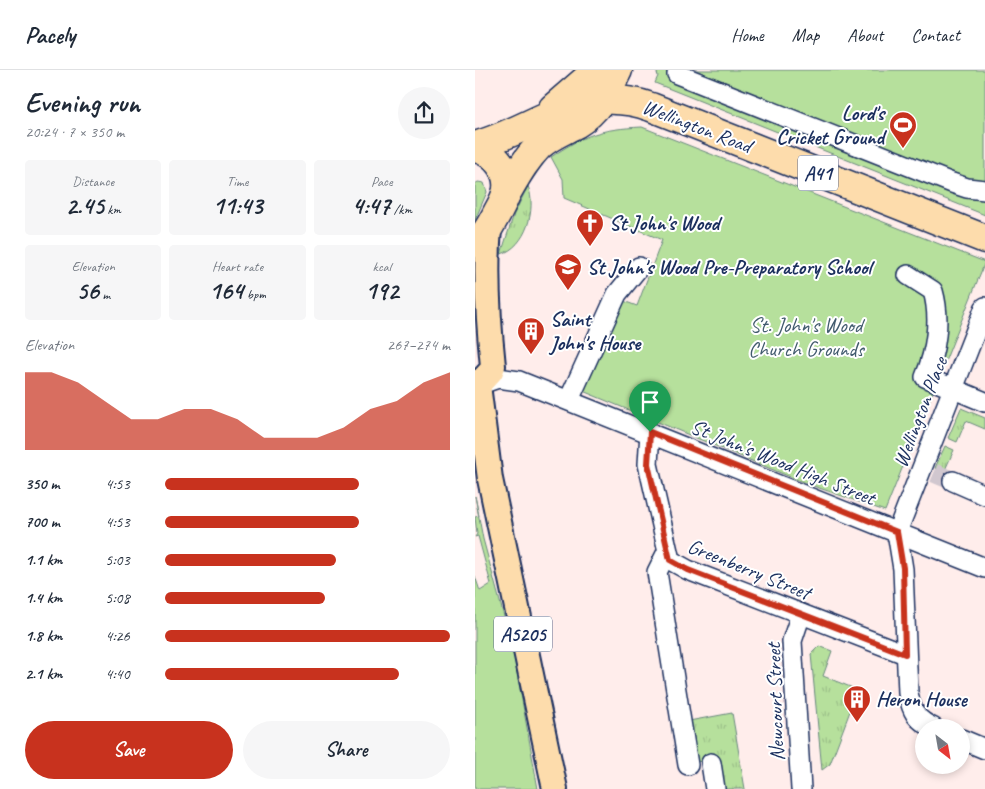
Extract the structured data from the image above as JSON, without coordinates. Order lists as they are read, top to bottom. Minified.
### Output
{"streets":{"highway":["Wellington Road","A41"],"main road":["A5205"],"street":["Wellington Place","St John's Wood High Street","Greenberry Street","Newcourt Street"]},"crossings":[["Wellington Place","St John's Wood High Street"],["St John's Wood High Street","Greenberry Street"],["St John's Wood High Street","A5205"],["Greenberry Street","Newcourt Street"]],"parks":["St. John's Wood Church Grounds"],"places":{"sports":["Lord's Cricket Ground"],"church":["St John's Wood"],"school or university":["St John's Wood Pre-Preparatory School"],"building":["Saint John's House","Heron House"]},"north":"bottom right","page":{"header":"Pacely","nav":["Home","Map","About","Contact"],"heading":["Evening run","20:24 · 7 × 350 m"],"stats":[["Distance","2.45 km"],["Time","11:43"],["Pace","4:47 /km"],["Elevation","56 m"],["Heart rate","164 bpm"],["kcal","192"]],"chart":["Elevation","267–274 m"],"list":[{"name":"350 m","note":"4:53"},{"name":"700 m","note":"4:53"},{"name":"1.1 km","note":"5:03"},{"name":"1.4 km","note":"5:08"},{"name":"1.8 km","note":"4:26"},{"name":"2.1 km","note":"4:40"}],"buttons":["Save","Share"]}}
